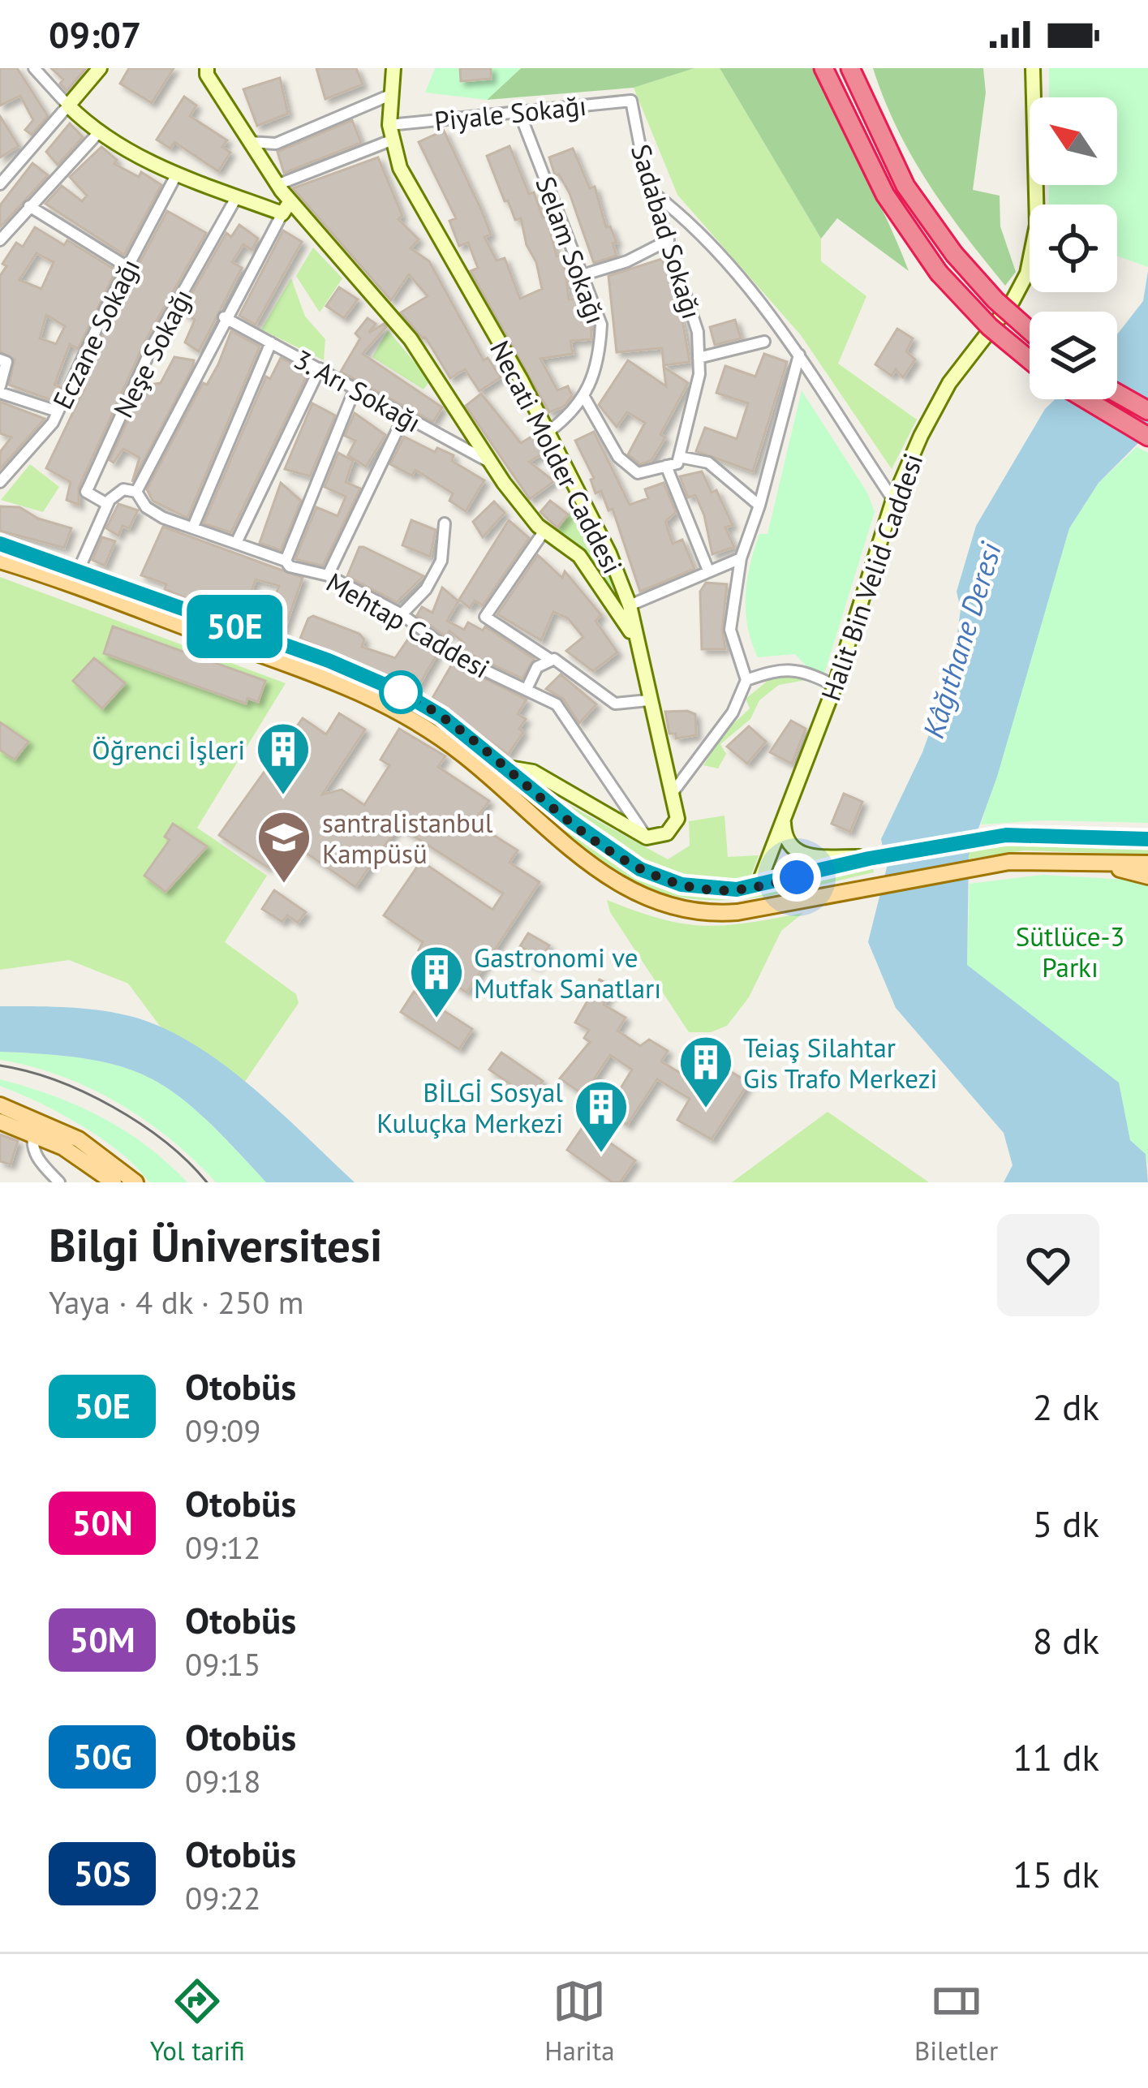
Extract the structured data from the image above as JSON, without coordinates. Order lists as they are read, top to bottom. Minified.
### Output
{"streets":{"main road":["Necati Molder Caddesi","Halit Bin Velid Caddesi"],"street":["Piyale Sokağı","Sadabad Sokağı","Selam Sokağı","Eczane Sokağı","Neşe Sokağı","3. Arı Sokağı","Mehtap Caddesi"]},"crossings":[["Piyale Sokağı","Sadabad Sokağı"],["Piyale Sokağı","Selam Sokağı"],["Piyale Sokağı","Necati Molder Caddesi"],["Selam Sokağı","Necati Molder Caddesi"],["Necati Molder Caddesi","Mehtap Caddesi"]],"water":["Kâğıthane Deresi"],"parks":["Sütlüce-3 Parkı"],"places":{"building":["Öğrenci İşleri","Gastronomi ve Mutfak Sanatları","Teiaş Silahtar Gis Trafo Merkezi","BİLGİ Sosyal Kuluçka Merkezi"],"school or university":["santralistanbul Kampüsü"]},"lines":["bus line 50E"],"north":"top left","page":{"status":"09:07","on_map":"50E","heading":["Bilgi Üniversitesi","Yaya · 4 dk · 250 m"],"list":[{"mark":"50E","name":"Otobüs","note":"09:09","value":"2 dk"},{"mark":"50N","name":"Otobüs","note":"09:12","value":"5 dk"},{"mark":"50M","name":"Otobüs","note":"09:15","value":"8 dk"},{"mark":"50G","name":"Otobüs","note":"09:18","value":"11 dk"},{"mark":"50S","name":"Otobüs","note":"09:22","value":"15 dk"}],"tabs":["Yol tarifi","Harita","Biletler"]}}
